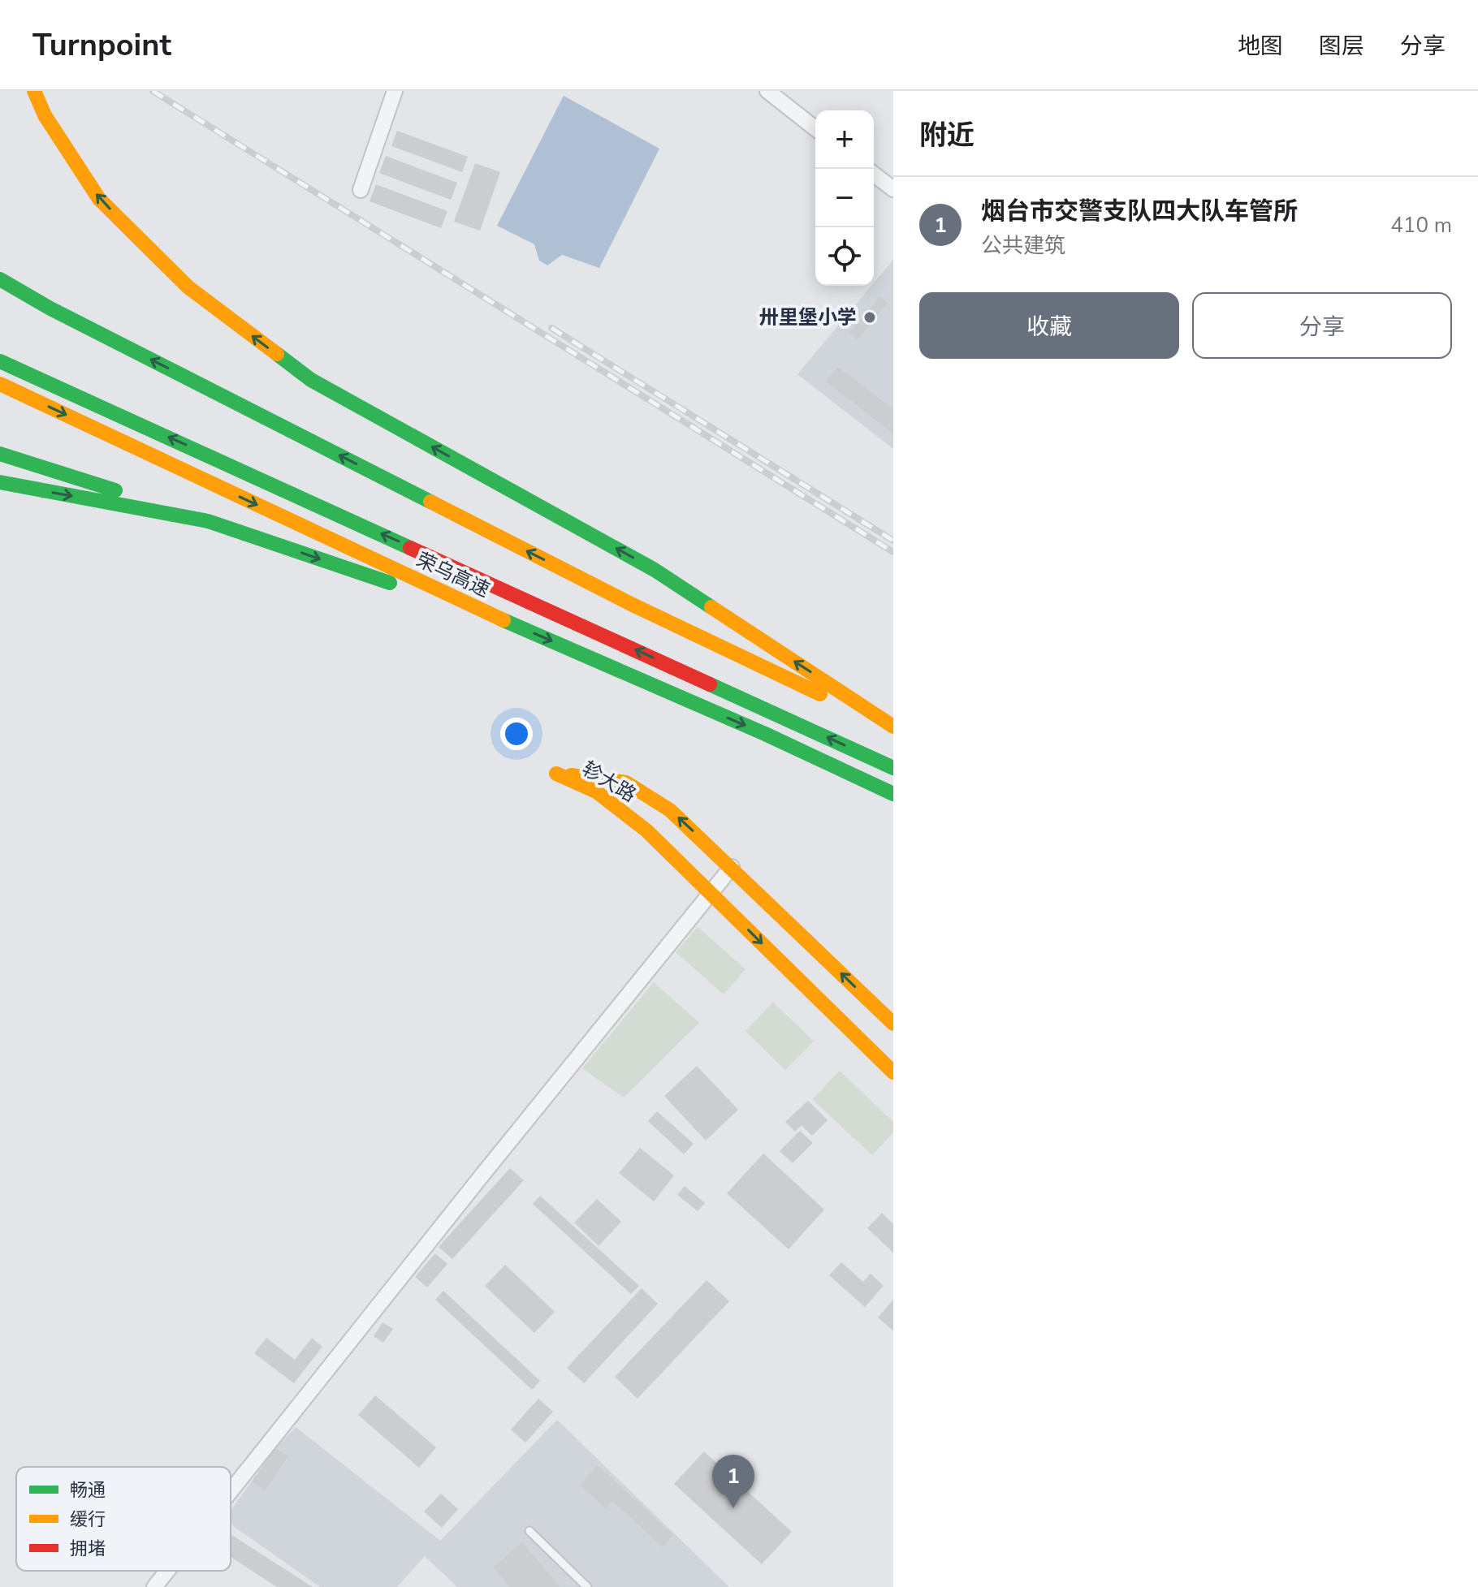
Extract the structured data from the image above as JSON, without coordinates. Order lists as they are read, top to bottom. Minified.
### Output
{"streets":{"main road":["荣乌高速","轸大路"]},"places":["卅里堡小学"],"legend":["畅通","缓行","拥堵"],"page":{"header":"Turnpoint","nav":["地图","图层","分享"],"heading":"附近","map_buttons":["+","−"],"list":[{"mark":"1","name":"烟台市交警支队四大队车管所","note":"公共建筑","value":"410 m"}],"buttons":["收藏","分享"],"pins":"1"}}
